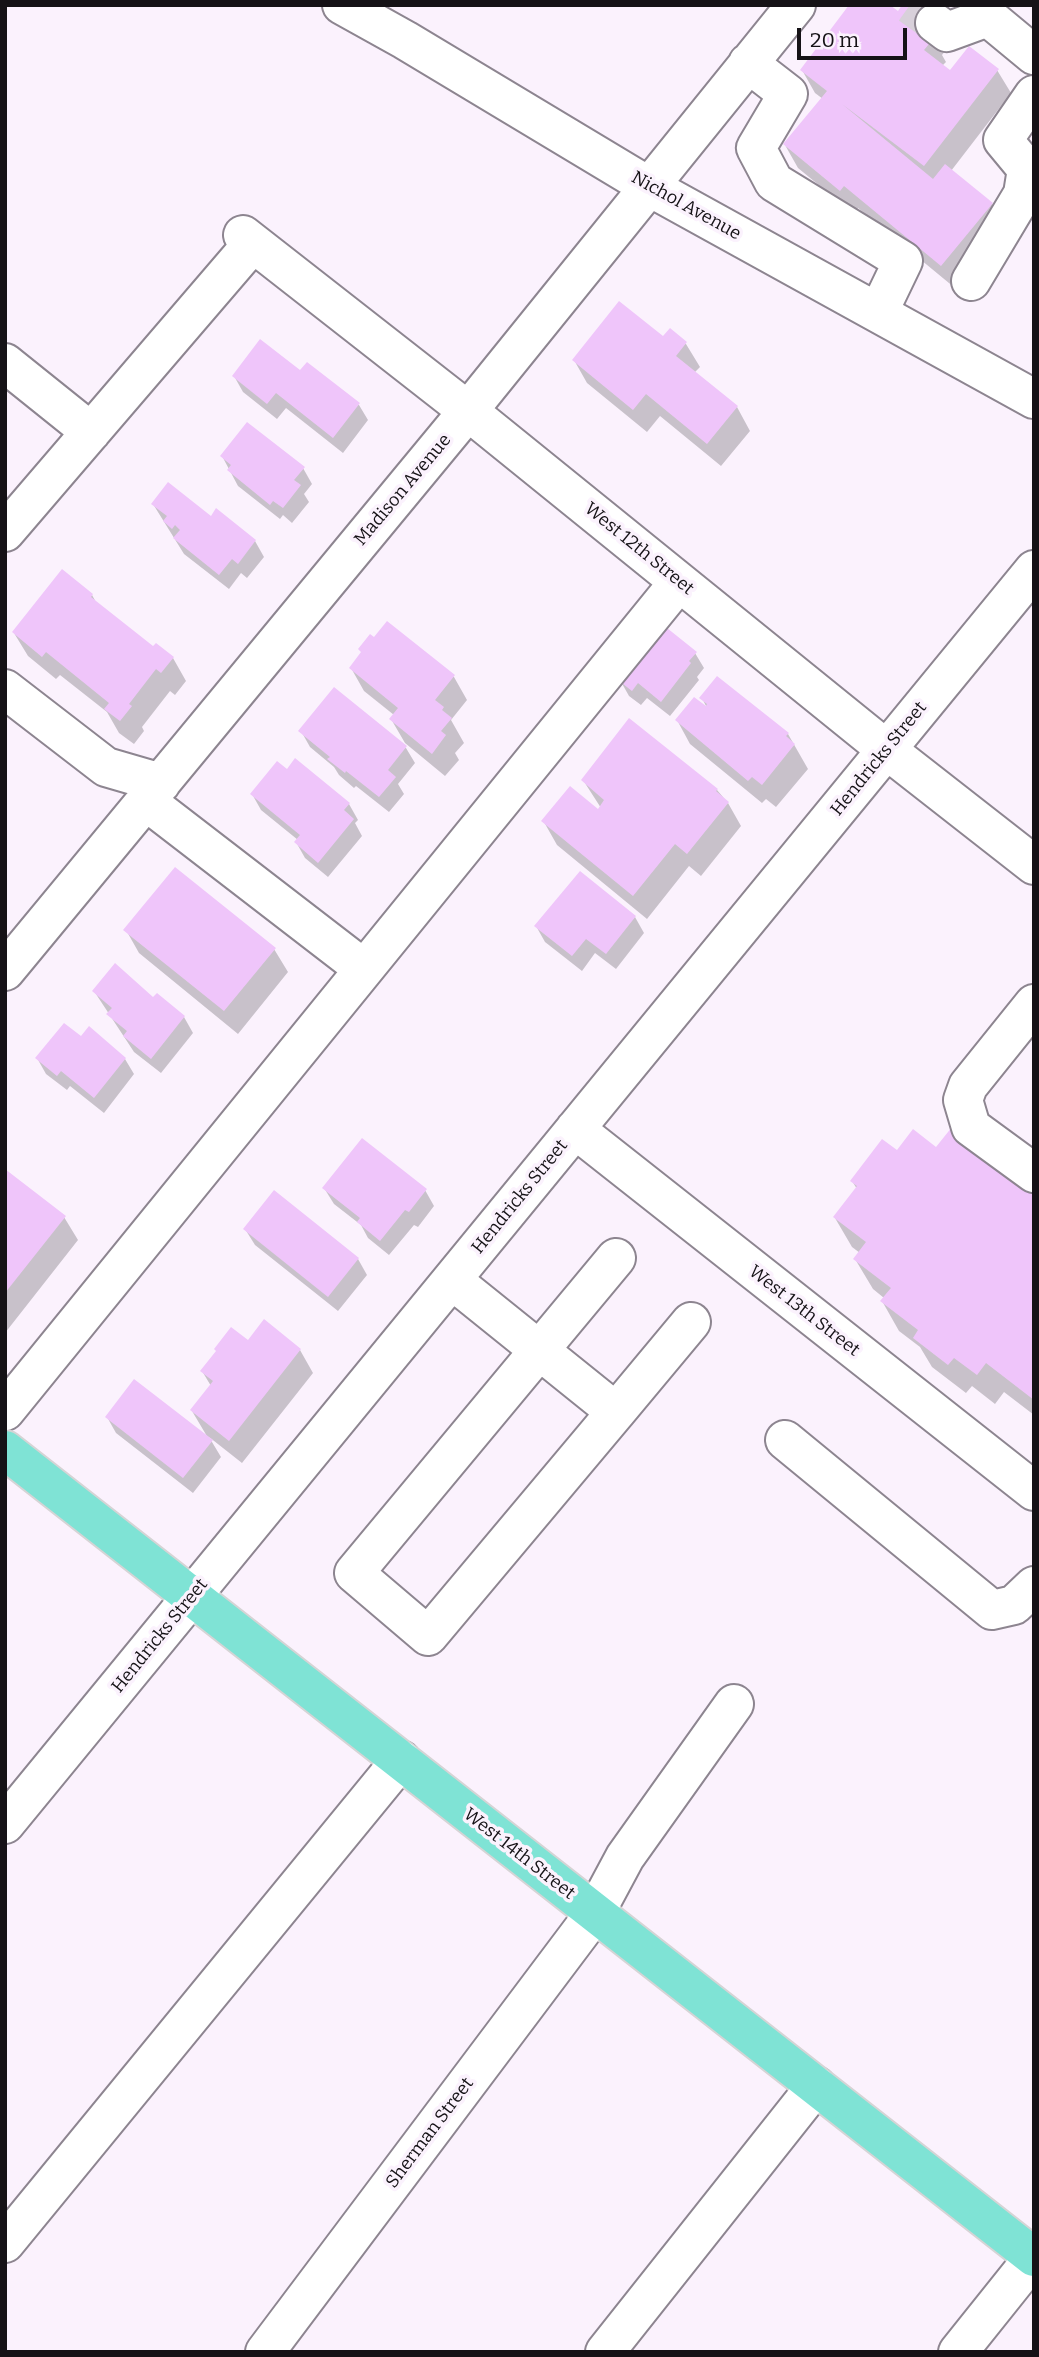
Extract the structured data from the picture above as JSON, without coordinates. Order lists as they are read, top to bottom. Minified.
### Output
{"streets":{"main road":["West 14th Street"],"street":["Nichol Avenue","Madison Avenue","West 12th Street","Hendricks Street","West 13th Street","Sherman Street"]},"crossings":[["Nichol Avenue","Madison Avenue"],["Madison Avenue","West 12th Street"],["West 12th Street","Hendricks Street"],["Hendricks Street","West 13th Street"],["Hendricks Street","West 14th Street"],["West 14th Street","Sherman Street"]],"scale_bar":"20 m"}
